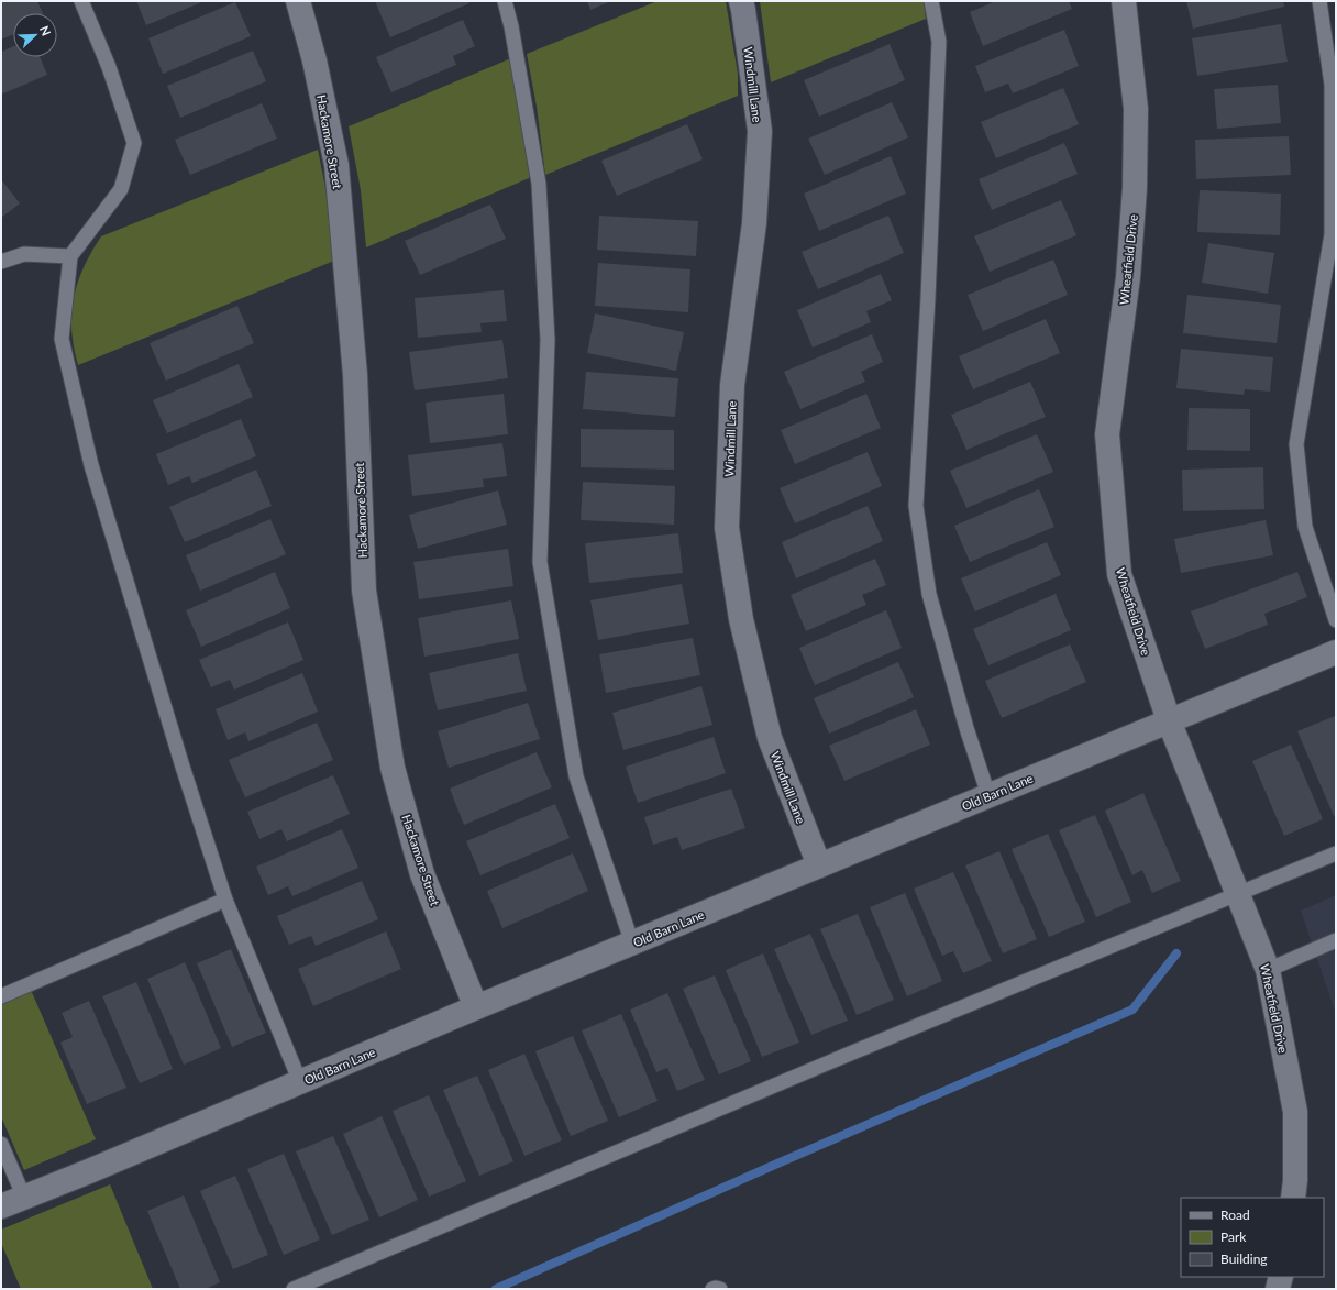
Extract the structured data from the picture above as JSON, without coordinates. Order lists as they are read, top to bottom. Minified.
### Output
{"streets":{"street":["Windmill Lane","Hackamore Street","Wheatfield Drive","Old Barn Lane"]},"crossings":[["Windmill Lane","Old Barn Lane"],["Hackamore Street","Old Barn Lane"],["Wheatfield Drive","Old Barn Lane"]],"legend":["Road","Park","Building"],"north":"top right"}
